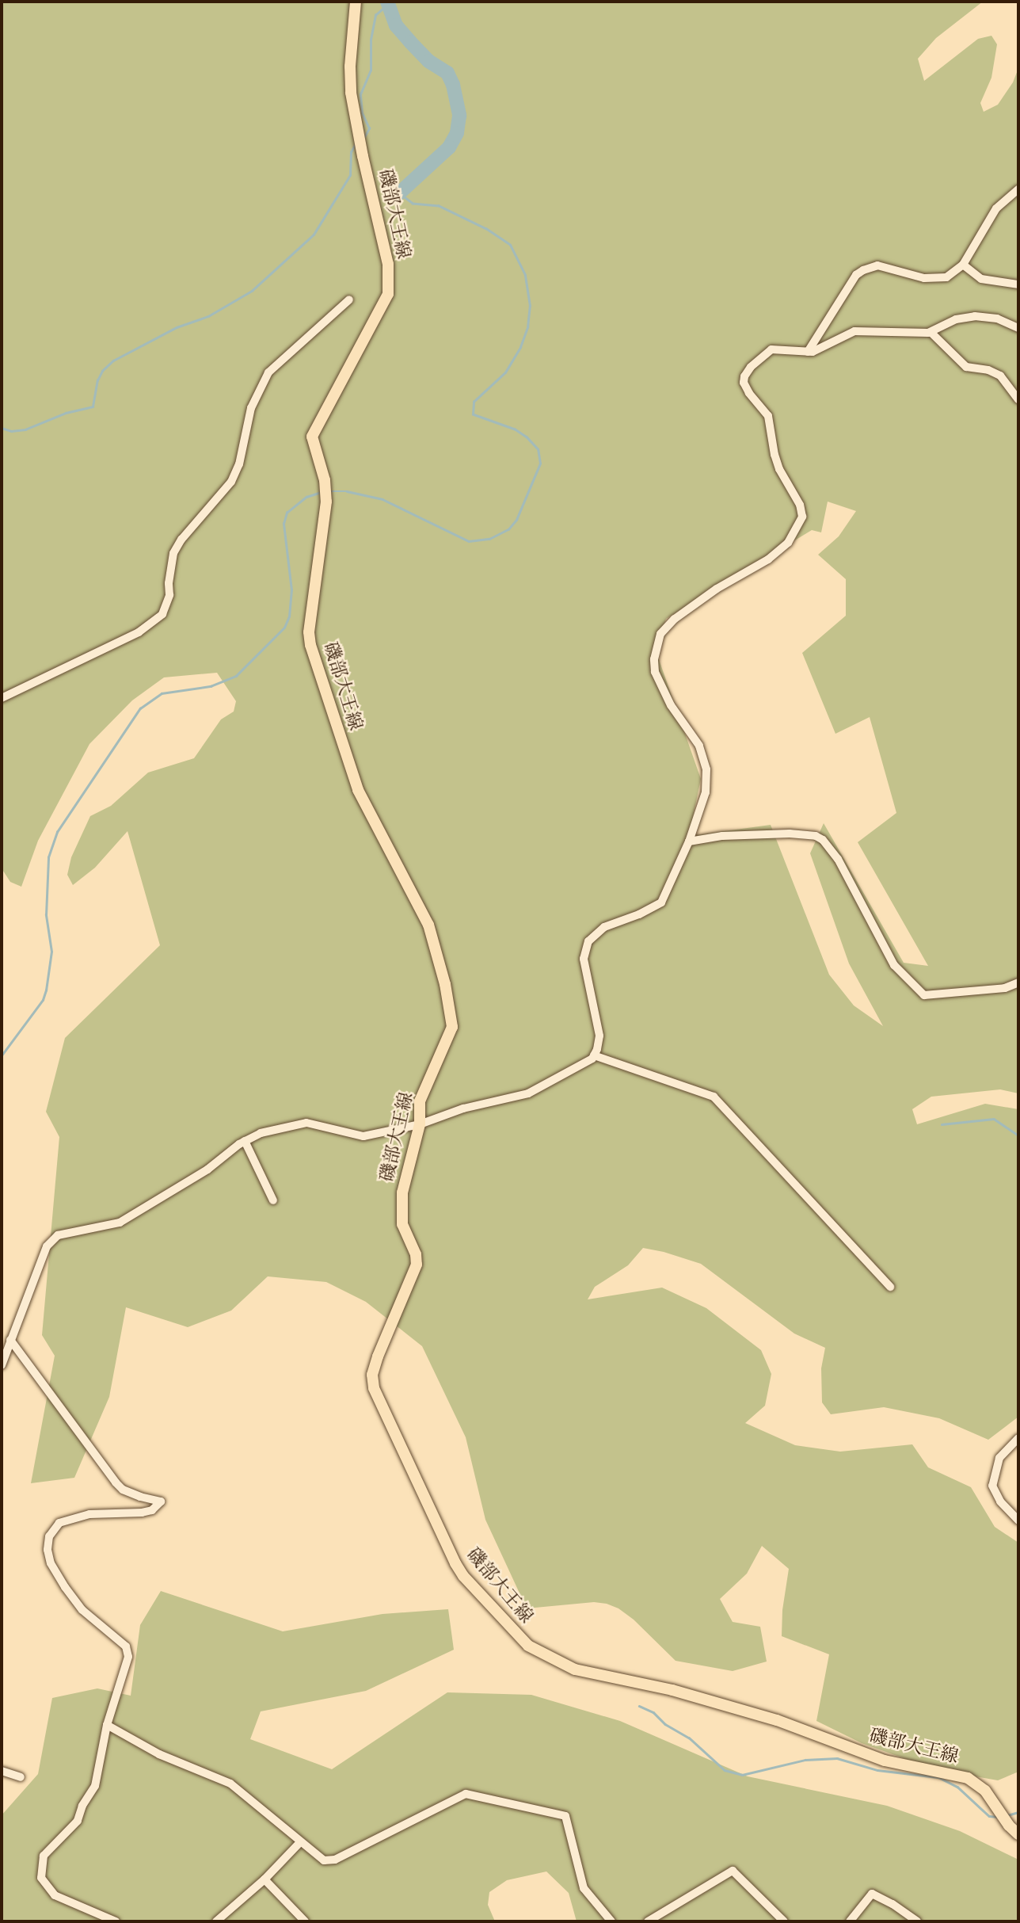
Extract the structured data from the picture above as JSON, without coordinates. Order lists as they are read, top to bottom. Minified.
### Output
{"streets":{"main road":["磯部大王線"]}}
